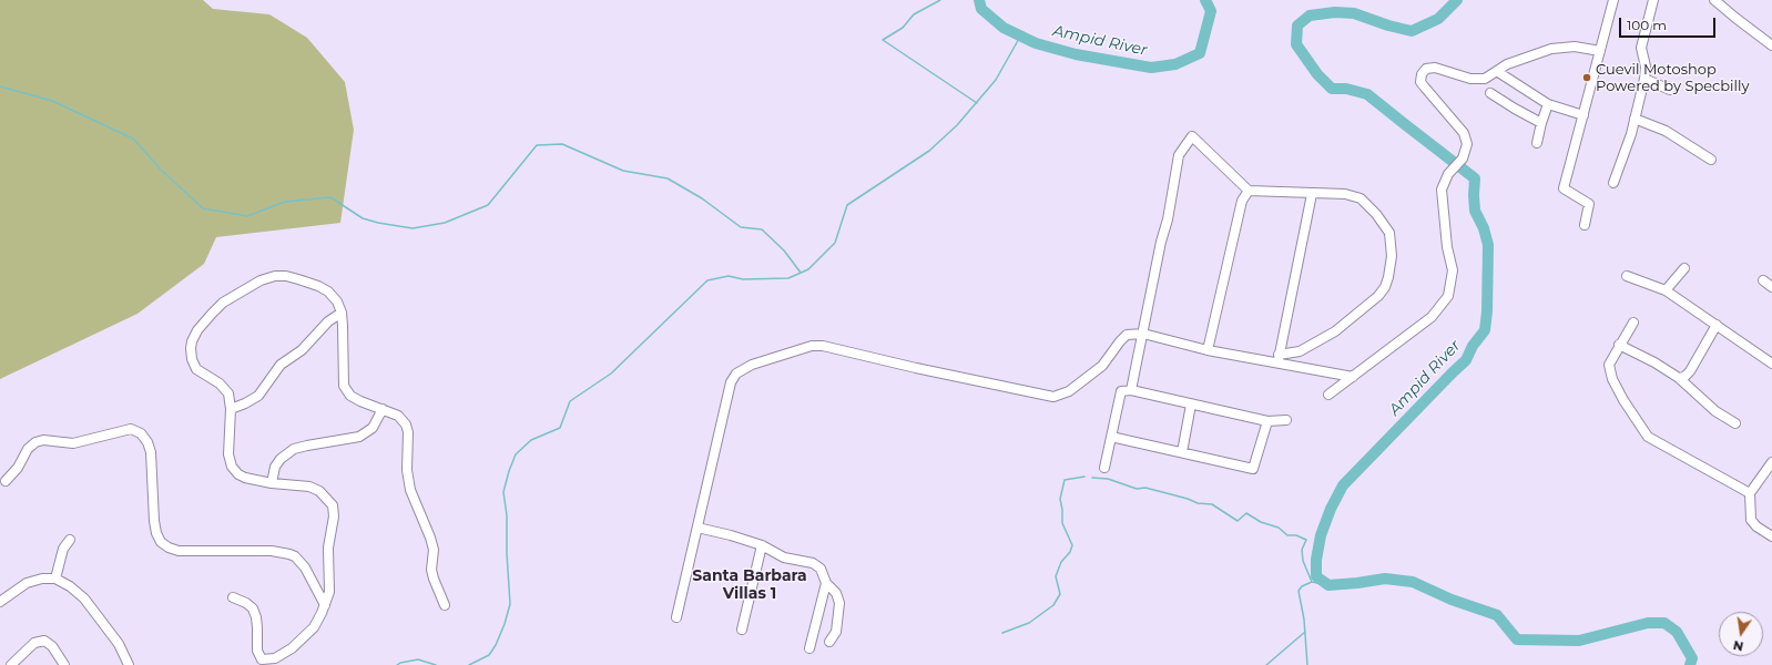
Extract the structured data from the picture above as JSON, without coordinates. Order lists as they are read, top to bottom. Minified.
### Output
{"districts":["Santa Barbara Villas 1"],"water":["Ampid River"],"places":["Cuevil Motoshop Powered by Specbilly"],"scale_bar":"100 m","north":"bottom"}
